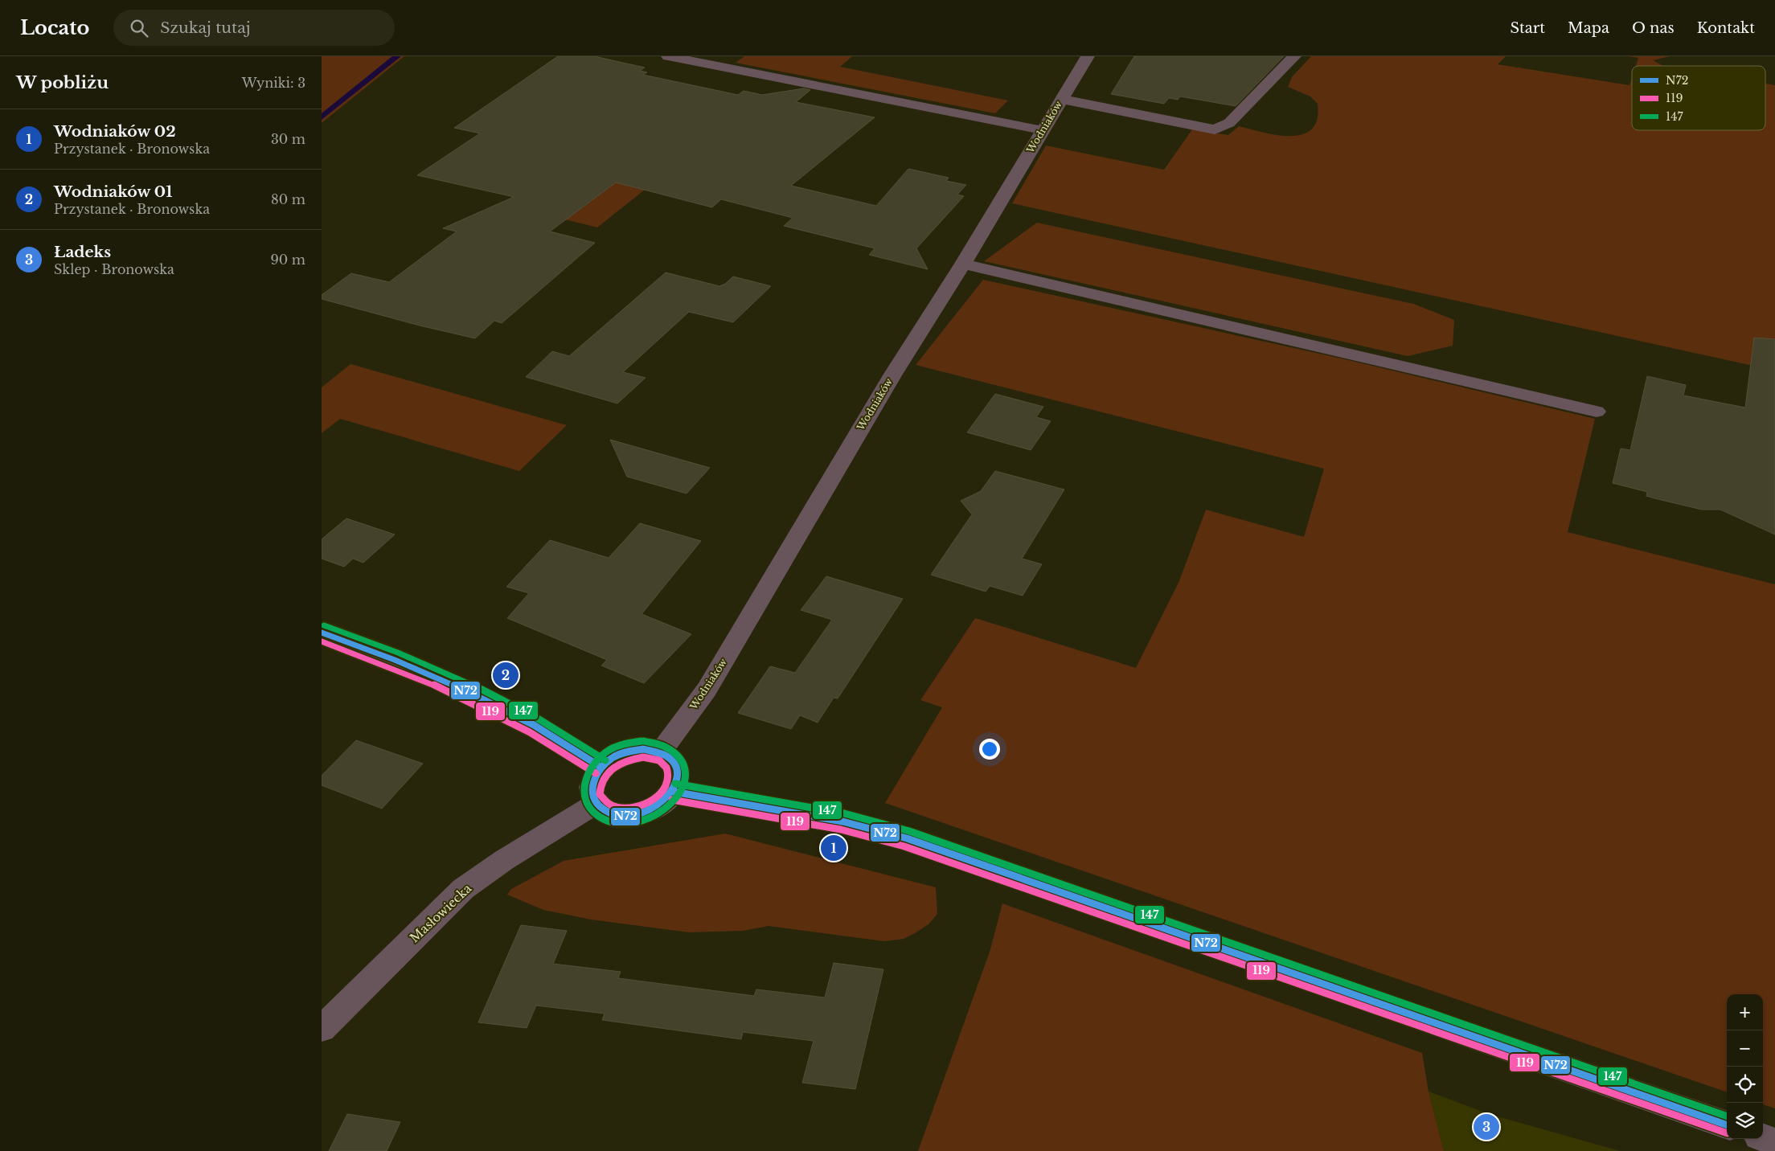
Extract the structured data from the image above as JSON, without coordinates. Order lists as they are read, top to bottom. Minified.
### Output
{"streets":{"street":["Wodniaków","Masłowiecka"]},"crossings":[["Wodniaków","Masłowiecka"]],"lines":["transit line 147","transit line N72","transit line 119"],"legend":["N72","119","147"],"page":{"header":"Locato","search":"Szukaj tutaj","nav":["Start","Mapa","O nas","Kontakt"],"heading":["W pobliżu","Wyniki: 3"],"list":[{"mark":"1","name":"Wodniaków 02","note":"Przystanek · Bronowska","value":"30 m"},{"mark":"2","name":"Wodniaków 01","note":"Przystanek · Bronowska","value":"80 m"},{"mark":"3","name":"Ładeks","note":"Sklep · Bronowska","value":"90 m"}],"pins":["2","1","3"],"map_buttons":["+","−"]}}
